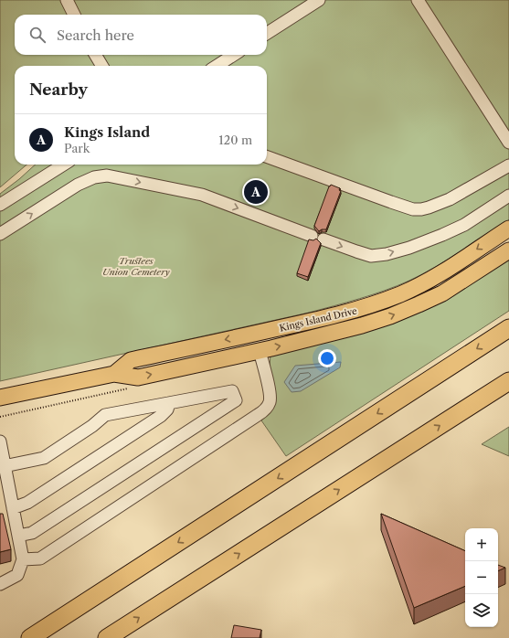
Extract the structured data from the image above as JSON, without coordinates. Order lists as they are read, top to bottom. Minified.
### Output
{"streets":{"main road":["Kings Island Drive"]},"parks":["Trustees Union Cemetery"],"page":{"search":"Search here","heading":"Nearby","list":[{"mark":"A","name":"Kings Island","note":"Park","value":"120 m"}],"pins":"A","map_buttons":["+","−"]}}
